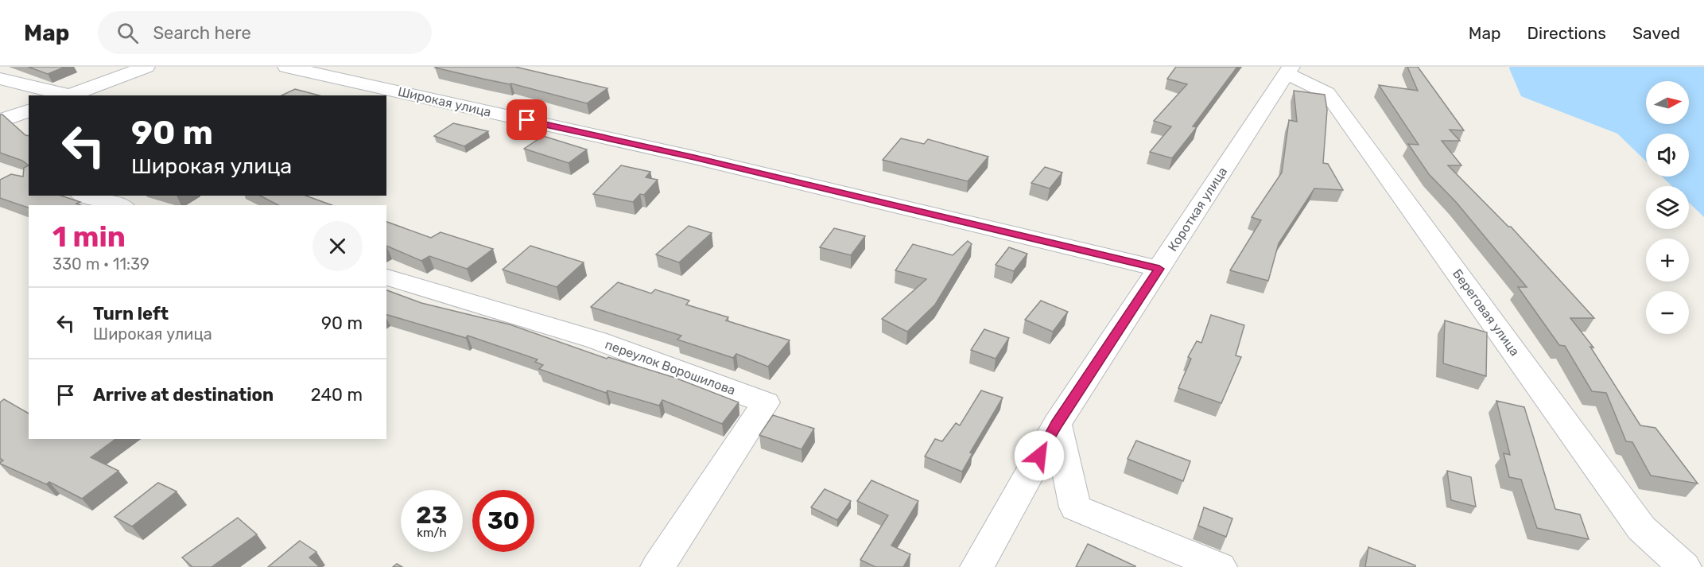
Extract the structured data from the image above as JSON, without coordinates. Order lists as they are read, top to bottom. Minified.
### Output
{"streets":{"street":["Широкая улица","Короткая улица","Береговая улица","переулок Ворошилова"]},"crossings":[["Широкая улица","Короткая улица"],["Короткая улица","Береговая улица"]],"north":"right","page":{"header":"Map","search":"Search here","nav":["Map","Directions","Saved"],"map_buttons":["+","−"],"turn":["90 m","Широкая улица"],"heading":["1 min","330 m · 11:39"],"list":[{"name":"Turn left","note":"Широкая улица","value":"90 m"},{"name":"Arrive at destination","value":"240 m"}],"speed":"23 km/h","limit":"30"}}
